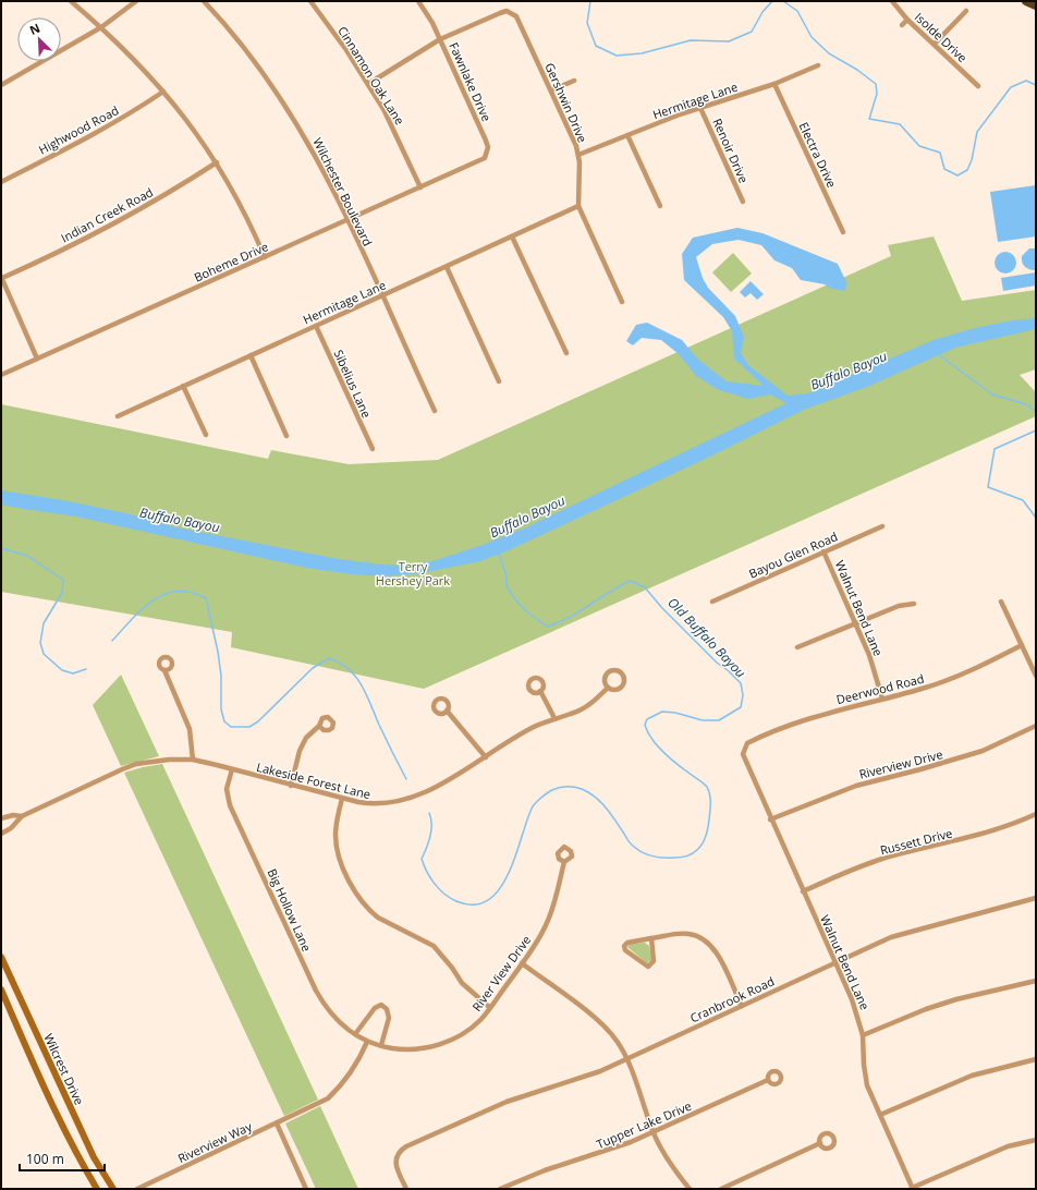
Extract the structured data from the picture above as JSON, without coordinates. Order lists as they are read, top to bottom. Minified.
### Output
{"streets":{"main road":["Wilcrest Drive"],"street":["Isolde Drive","Cinnamon Oak Lane","Fawnlake Drive","Hermitage Lane","Gershwin Drive","Highwood Road","Renoir Drive","Electra Drive","Wilchester Boulevard","Indian Creek Road","Boheme Drive","Sibelius Lane","Bayou Glen Road","Walnut Bend Lane","Deerwood Road","Riverview Drive","Lakeside Forest Lane","Russett Drive","Big Hollow Lane","River View Drive","Cranbrook Road","Tupper Lake Drive","Riverview Way"]},"crossings":[["Cinnamon Oak Lane","Boheme Drive"],["Fawnlake Drive","Gershwin Drive"],["Fawnlake Drive","Boheme Drive"],["Hermitage Lane","Gershwin Drive"],["Hermitage Lane","Renoir Drive"],["Hermitage Lane","Electra Drive"],["Hermitage Lane","Wilchester Boulevard"],["Hermitage Lane","Sibelius Lane"],["Wilchester Boulevard","Boheme Drive"],["Bayou Glen Road","Walnut Bend Lane"],["Walnut Bend Lane","Deerwood Road"],["Walnut Bend Lane","Riverview Drive"],["Walnut Bend Lane","Russett Drive"],["Walnut Bend Lane","Cranbrook Road"],["Lakeside Forest Lane","Big Hollow Lane"],["Big Hollow Lane","River View Drive"]],"water":["Buffalo Bayou","Old Buffalo Bayou"],"parks":["Terry Hershey Park"],"scale_bar":"100 m","north":"top left"}
